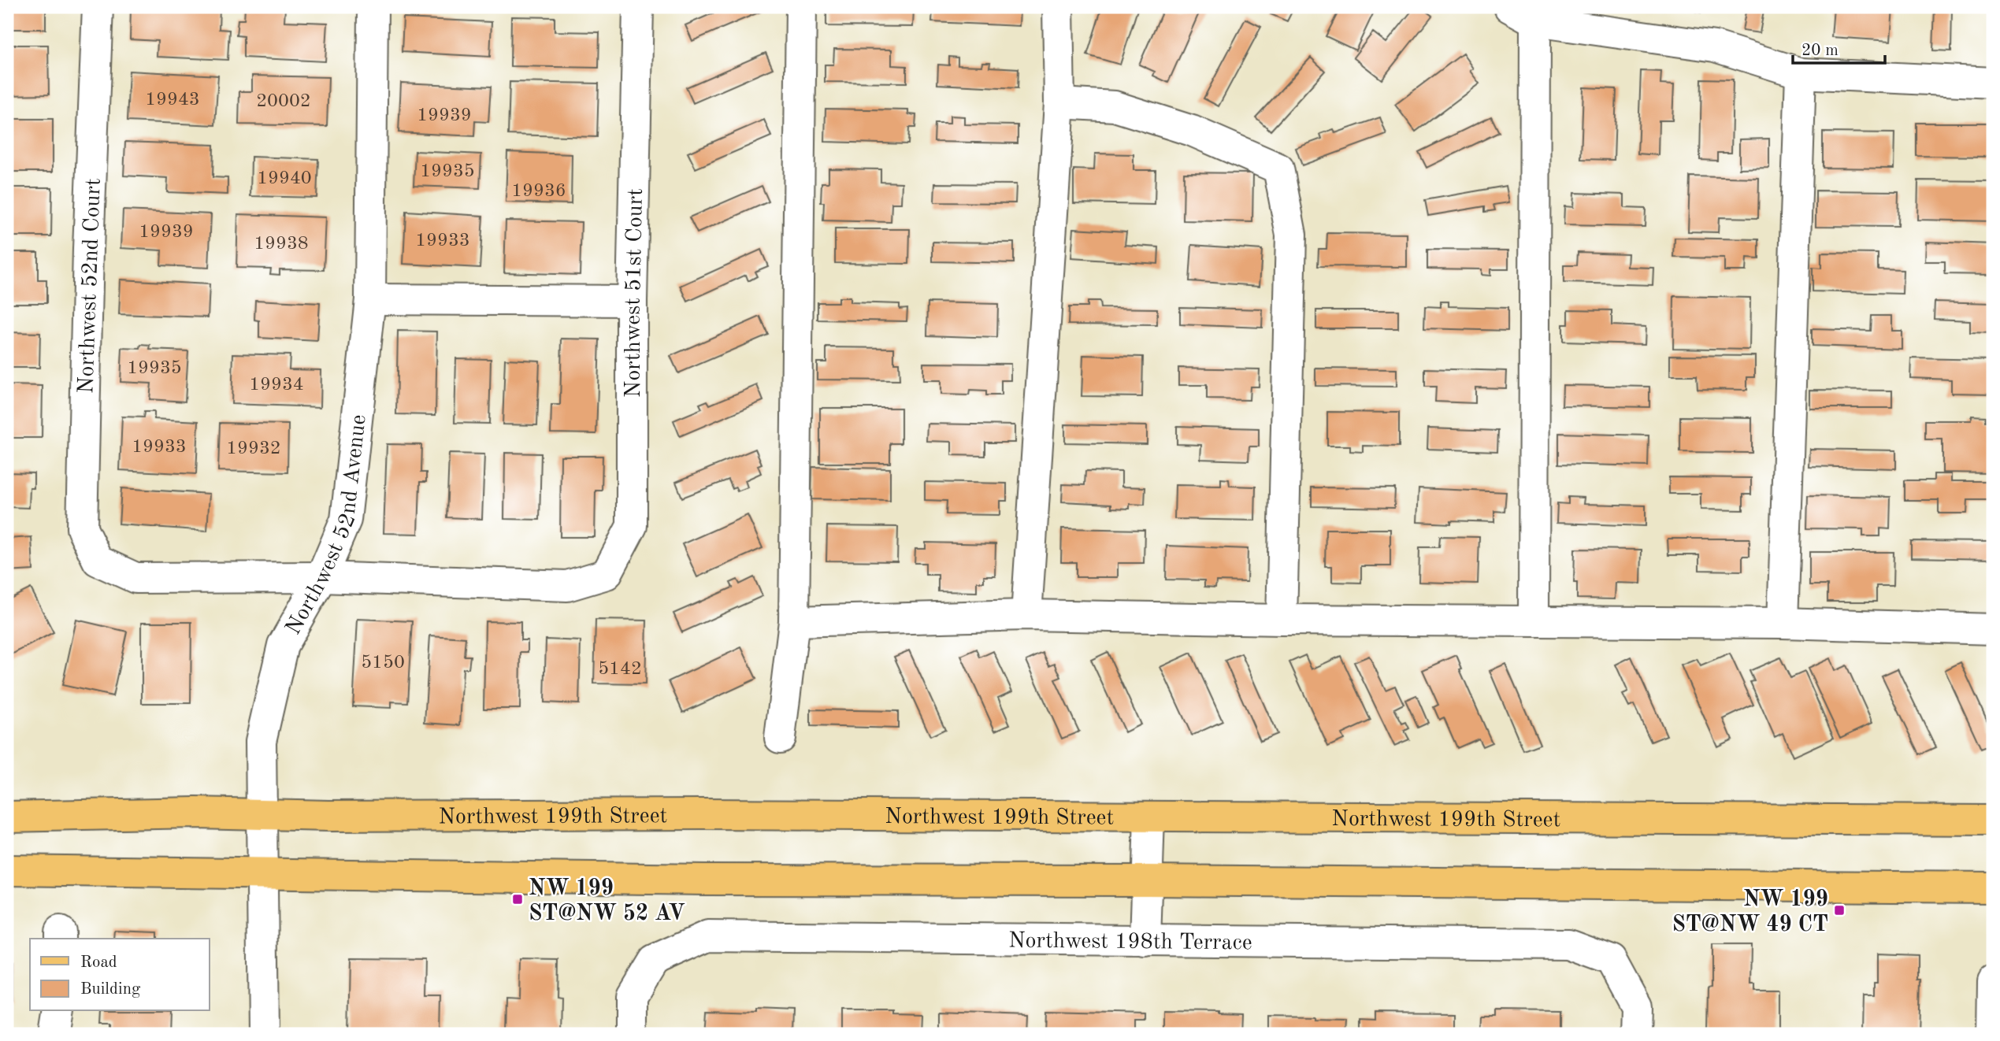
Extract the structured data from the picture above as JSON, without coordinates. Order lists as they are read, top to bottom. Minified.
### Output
{"streets":{"main road":["Northwest 199th Street"],"street":["Northwest 52nd Court","Northwest 51st Court","Northwest 52nd Avenue","Northwest 198th Terrace"]},"crossings":[["Northwest 52nd Court","Northwest 51st Court"],["Northwest 52nd Court","Northwest 52nd Avenue"],["Northwest 51st Court","Northwest 52nd Avenue"],["Northwest 52nd Avenue","Northwest 199th Street"]],"places":{"transit":["NW 199 ST@NW 52 AV","NW 199 ST@NW 49 CT"]},"house_numbers":["19943","20002","19939","19935","19940","19936","19939","19933","19938","19935","19934","19933","19932","5150","5142"],"legend":["Road","Building"],"scale_bar":"20 m"}
